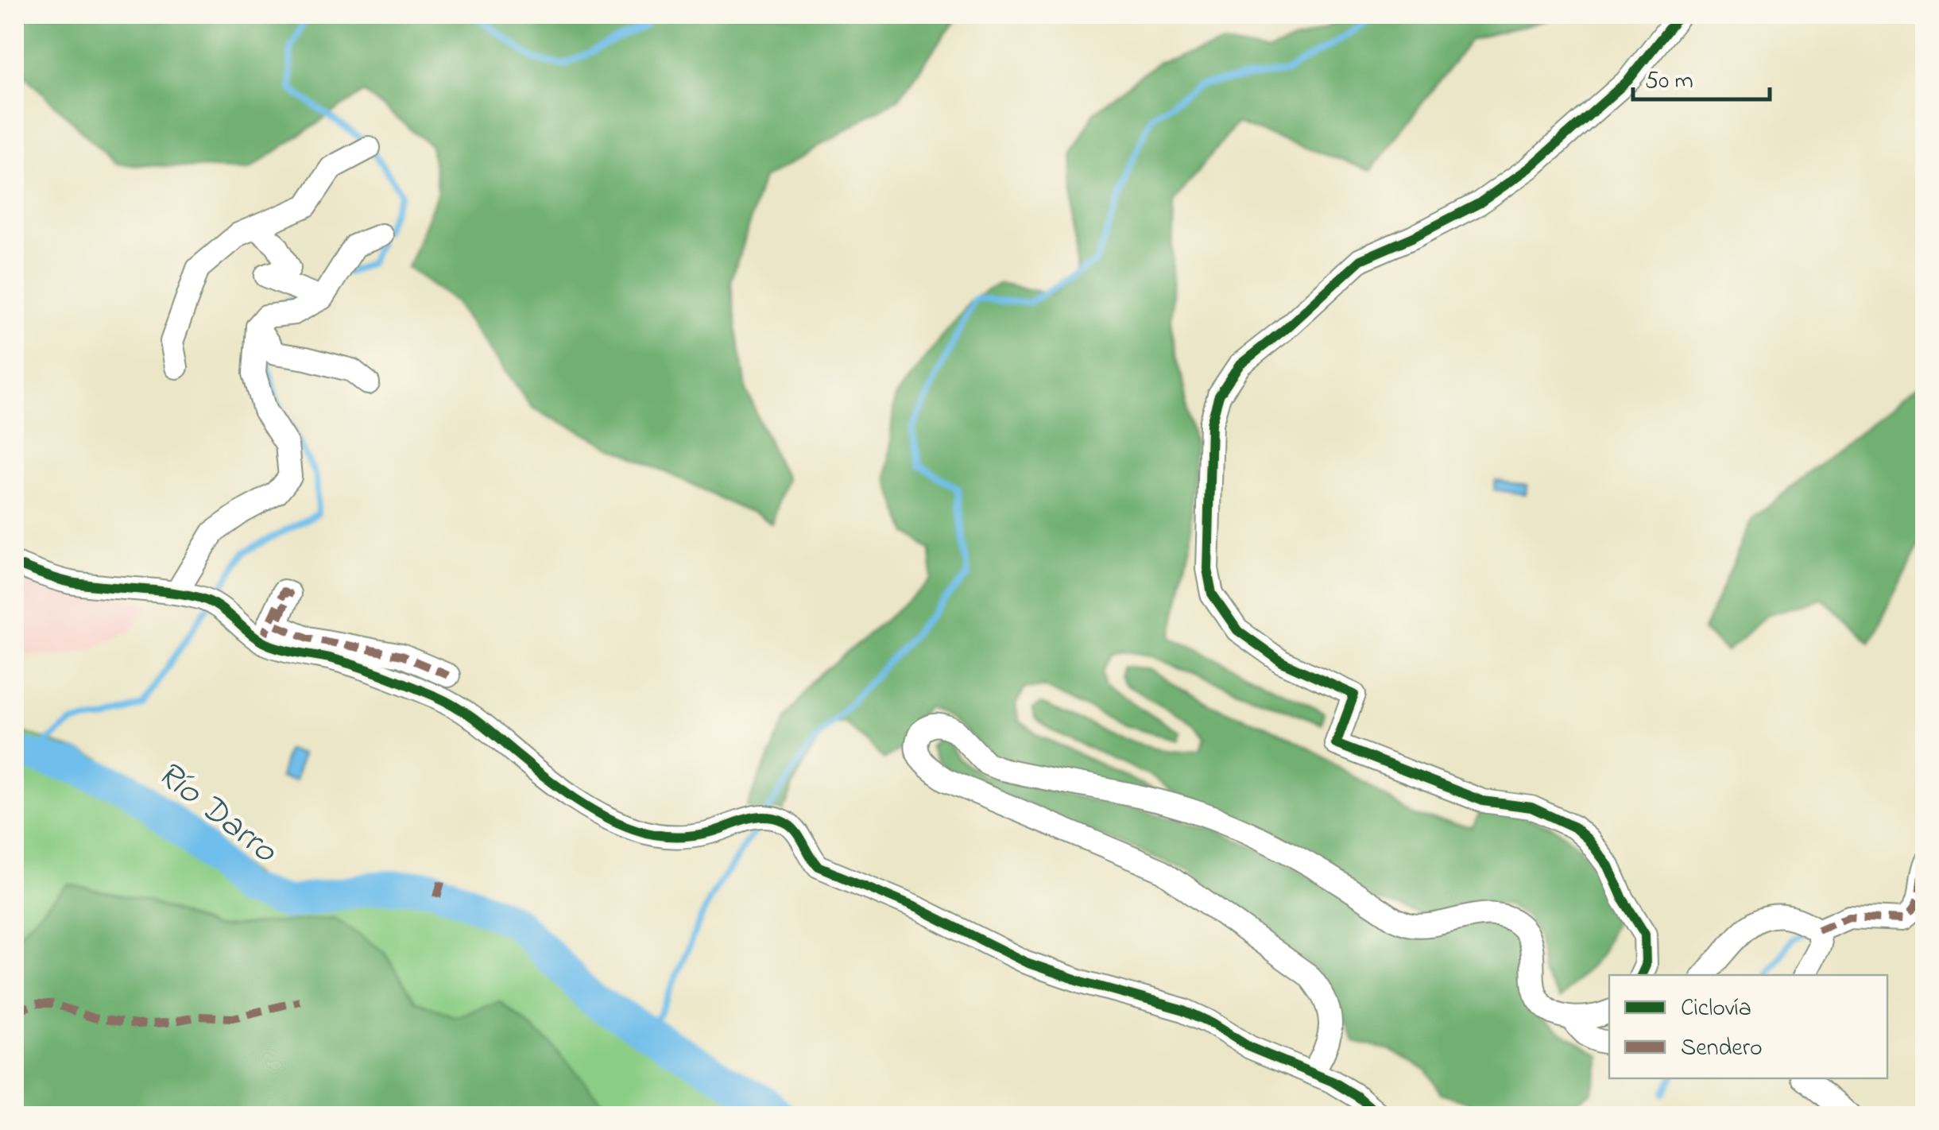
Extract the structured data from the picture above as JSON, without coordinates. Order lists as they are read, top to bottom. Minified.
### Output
{"water":["Río Darro"],"legend":["Ciclovía","Sendero"],"scale_bar":"50 m"}
